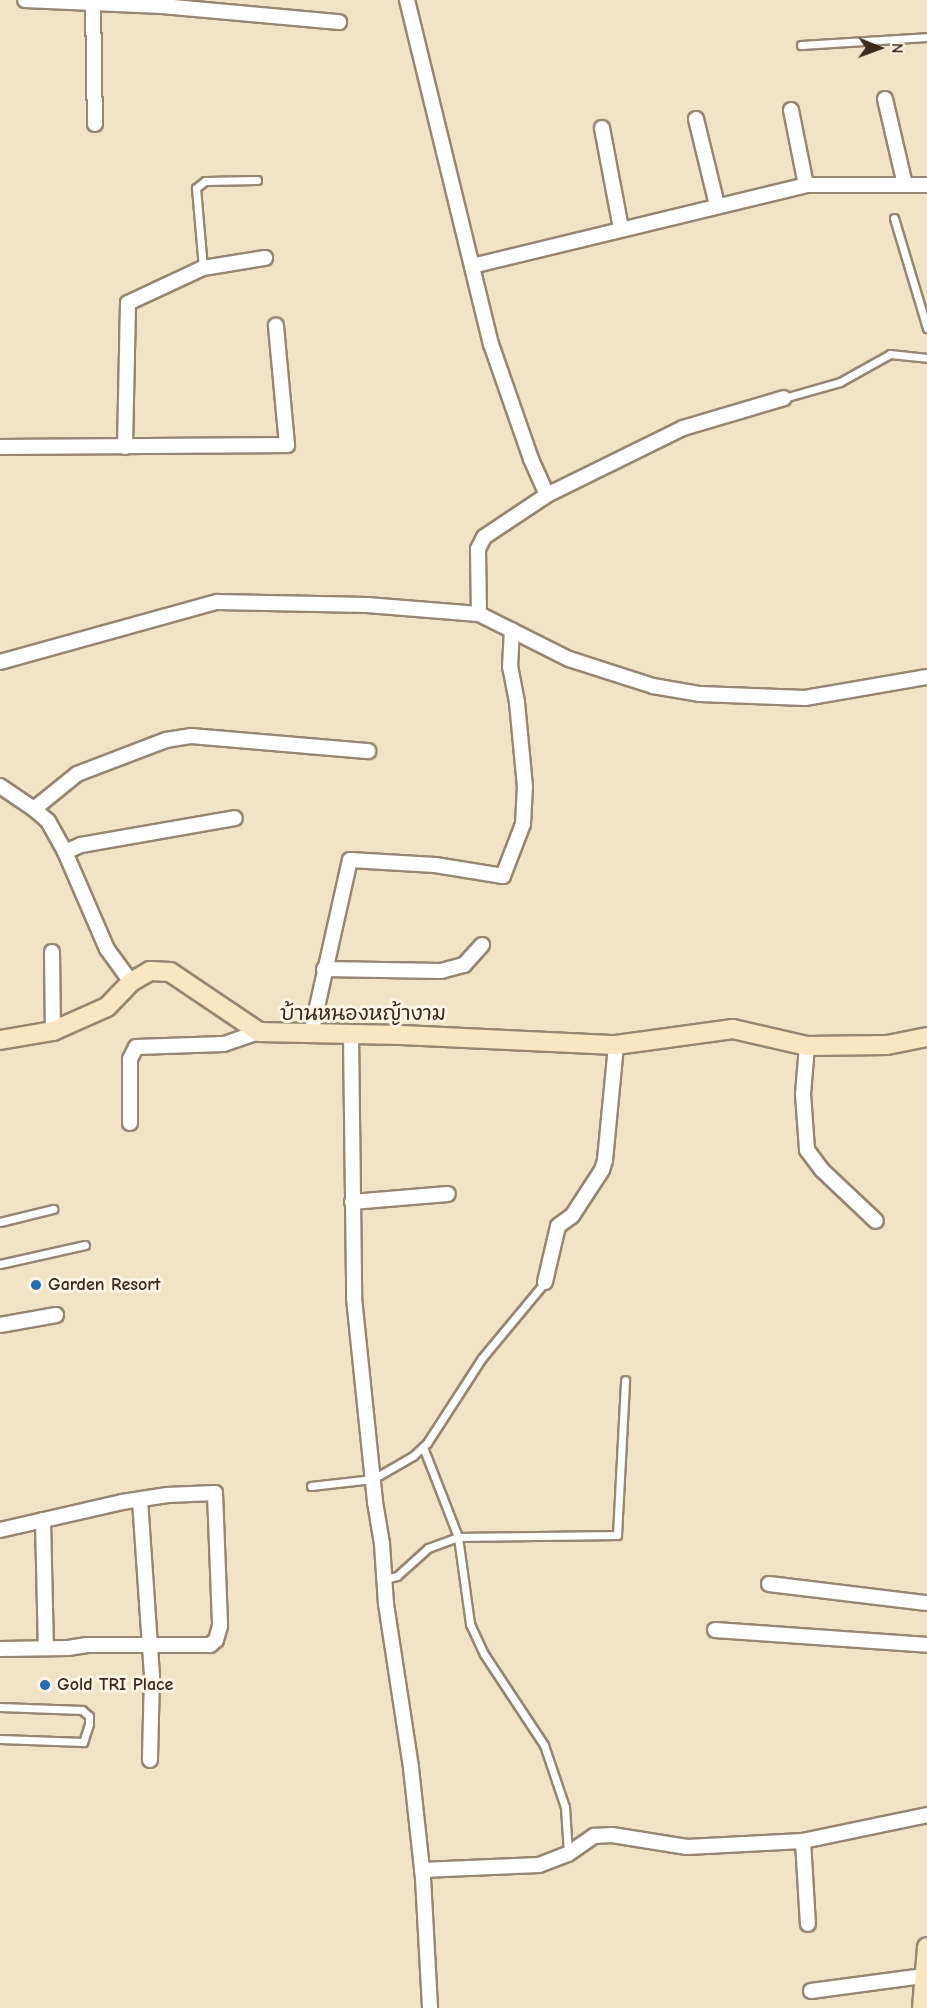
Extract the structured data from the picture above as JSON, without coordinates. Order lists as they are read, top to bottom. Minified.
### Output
{"districts":["บ้านหนองหญ้างาม"],"places":["Garden Resort","Gold TRI Place"],"north":"right"}
